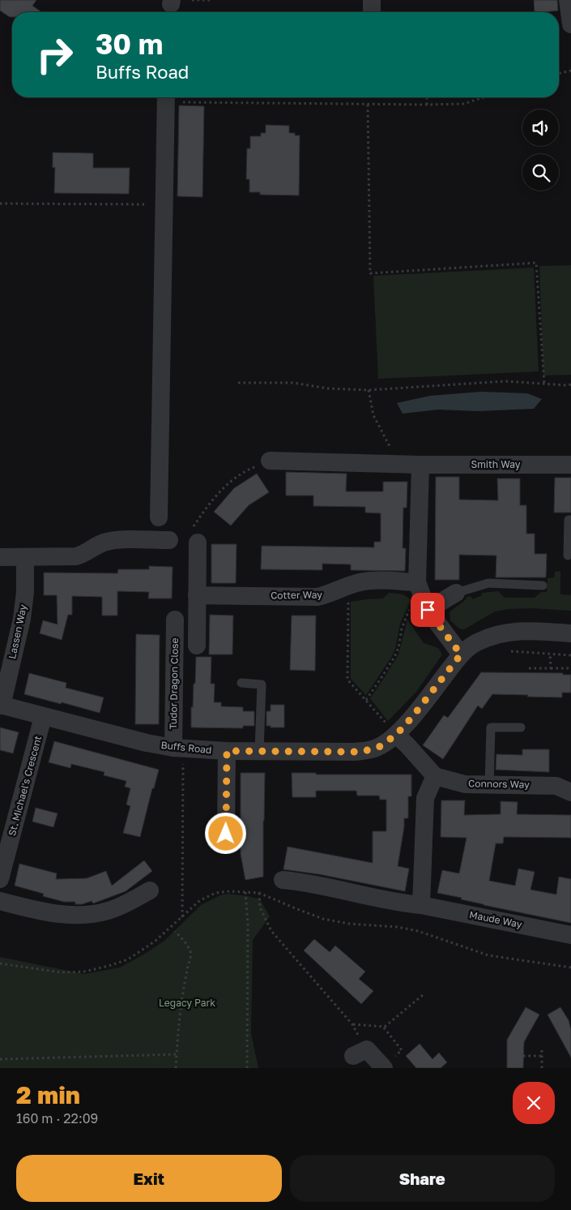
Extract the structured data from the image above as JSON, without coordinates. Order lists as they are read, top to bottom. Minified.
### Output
{"streets":{"street":["Smith Way","Cotter Way","Lassen Way","Tudor Dragon Close","Buffs Road","Connors Way","St. Michael's Crescent","Maude Way"]},"crossings":[["Lassen Way","Buffs Road"],["Tudor Dragon Close","Buffs Road"],["Buffs Road","St. Michael's Crescent"]],"parks":["Legacy Park"],"page":{"turn":["30 m","Buffs Road"],"heading":["2 min","160 m · 22:09"],"buttons":["Exit","Share"]}}
